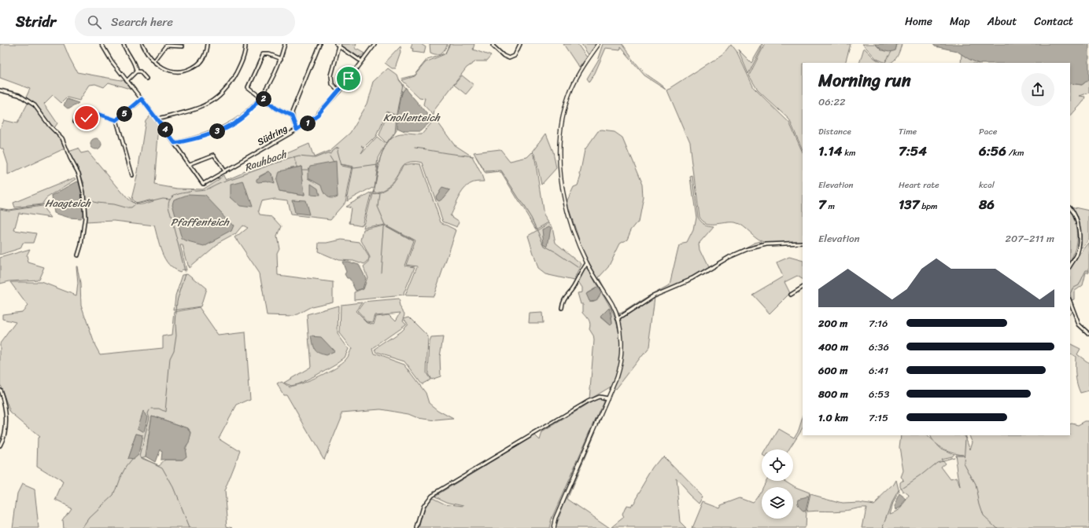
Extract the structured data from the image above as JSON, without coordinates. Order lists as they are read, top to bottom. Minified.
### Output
{"streets":{"street":["Südring"]},"water":["Knollenteich","Rauhbach","Haagteich","Pfaffenteich"],"page":{"header":"Stridr","search":"Search here","nav":["Home","Map","About","Contact"],"heading":["Morning run","06:22"],"pins":["2","5","1","4","3"],"stats":[["Distance","1.14 km"],["Time","7:54"],["Pace","6:56 /km"],["Elevation","7 m"],["Heart rate","137 bpm"],["kcal","86"]],"chart":["Elevation","207–211 m"],"list":[{"name":"200 m","note":"7:16"},{"name":"400 m","note":"6:36"},{"name":"600 m","note":"6:41"},{"name":"800 m","note":"6:53"},{"name":"1.0 km","note":"7:15"}]}}
